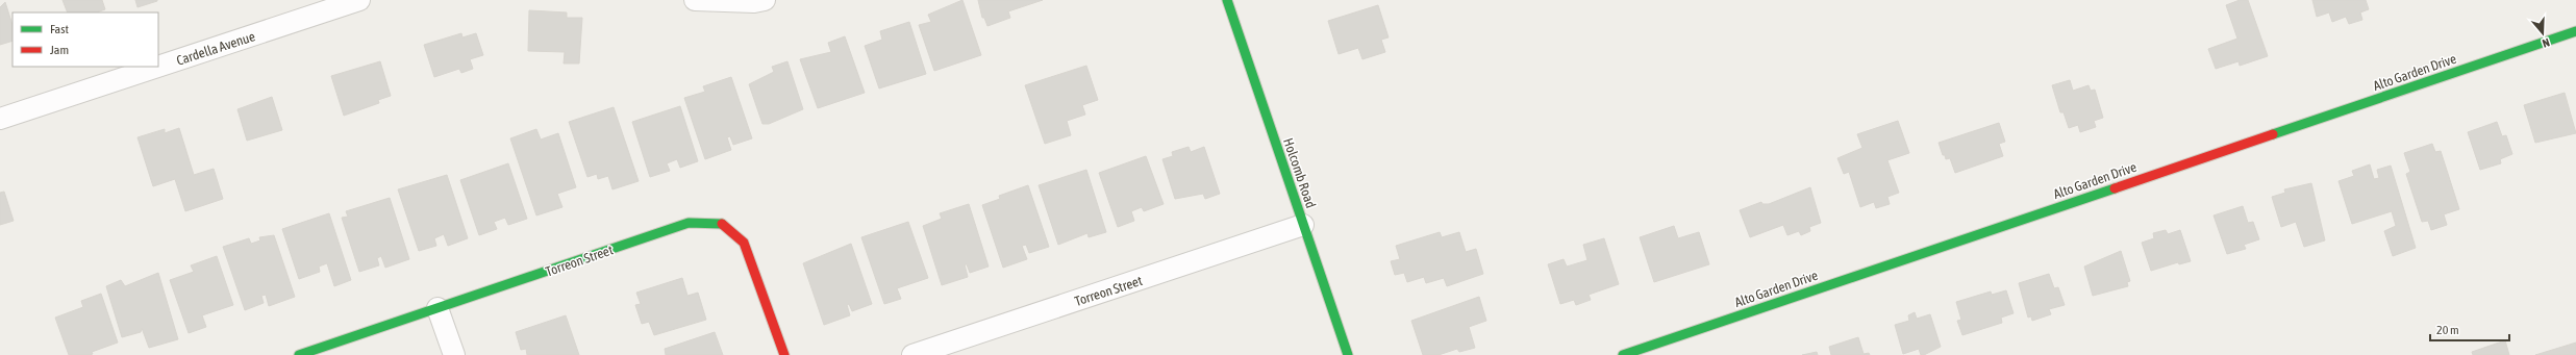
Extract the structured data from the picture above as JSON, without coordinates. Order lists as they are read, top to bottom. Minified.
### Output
{"streets":{"street":["Cardella Avenue","Alto Garden Drive","Holcomb Road","Torreon Street"]},"crossings":[["Holcomb Road","Torreon Street"]],"legend":["Fast","Jam"],"scale_bar":"20 m","north":"bottom"}
